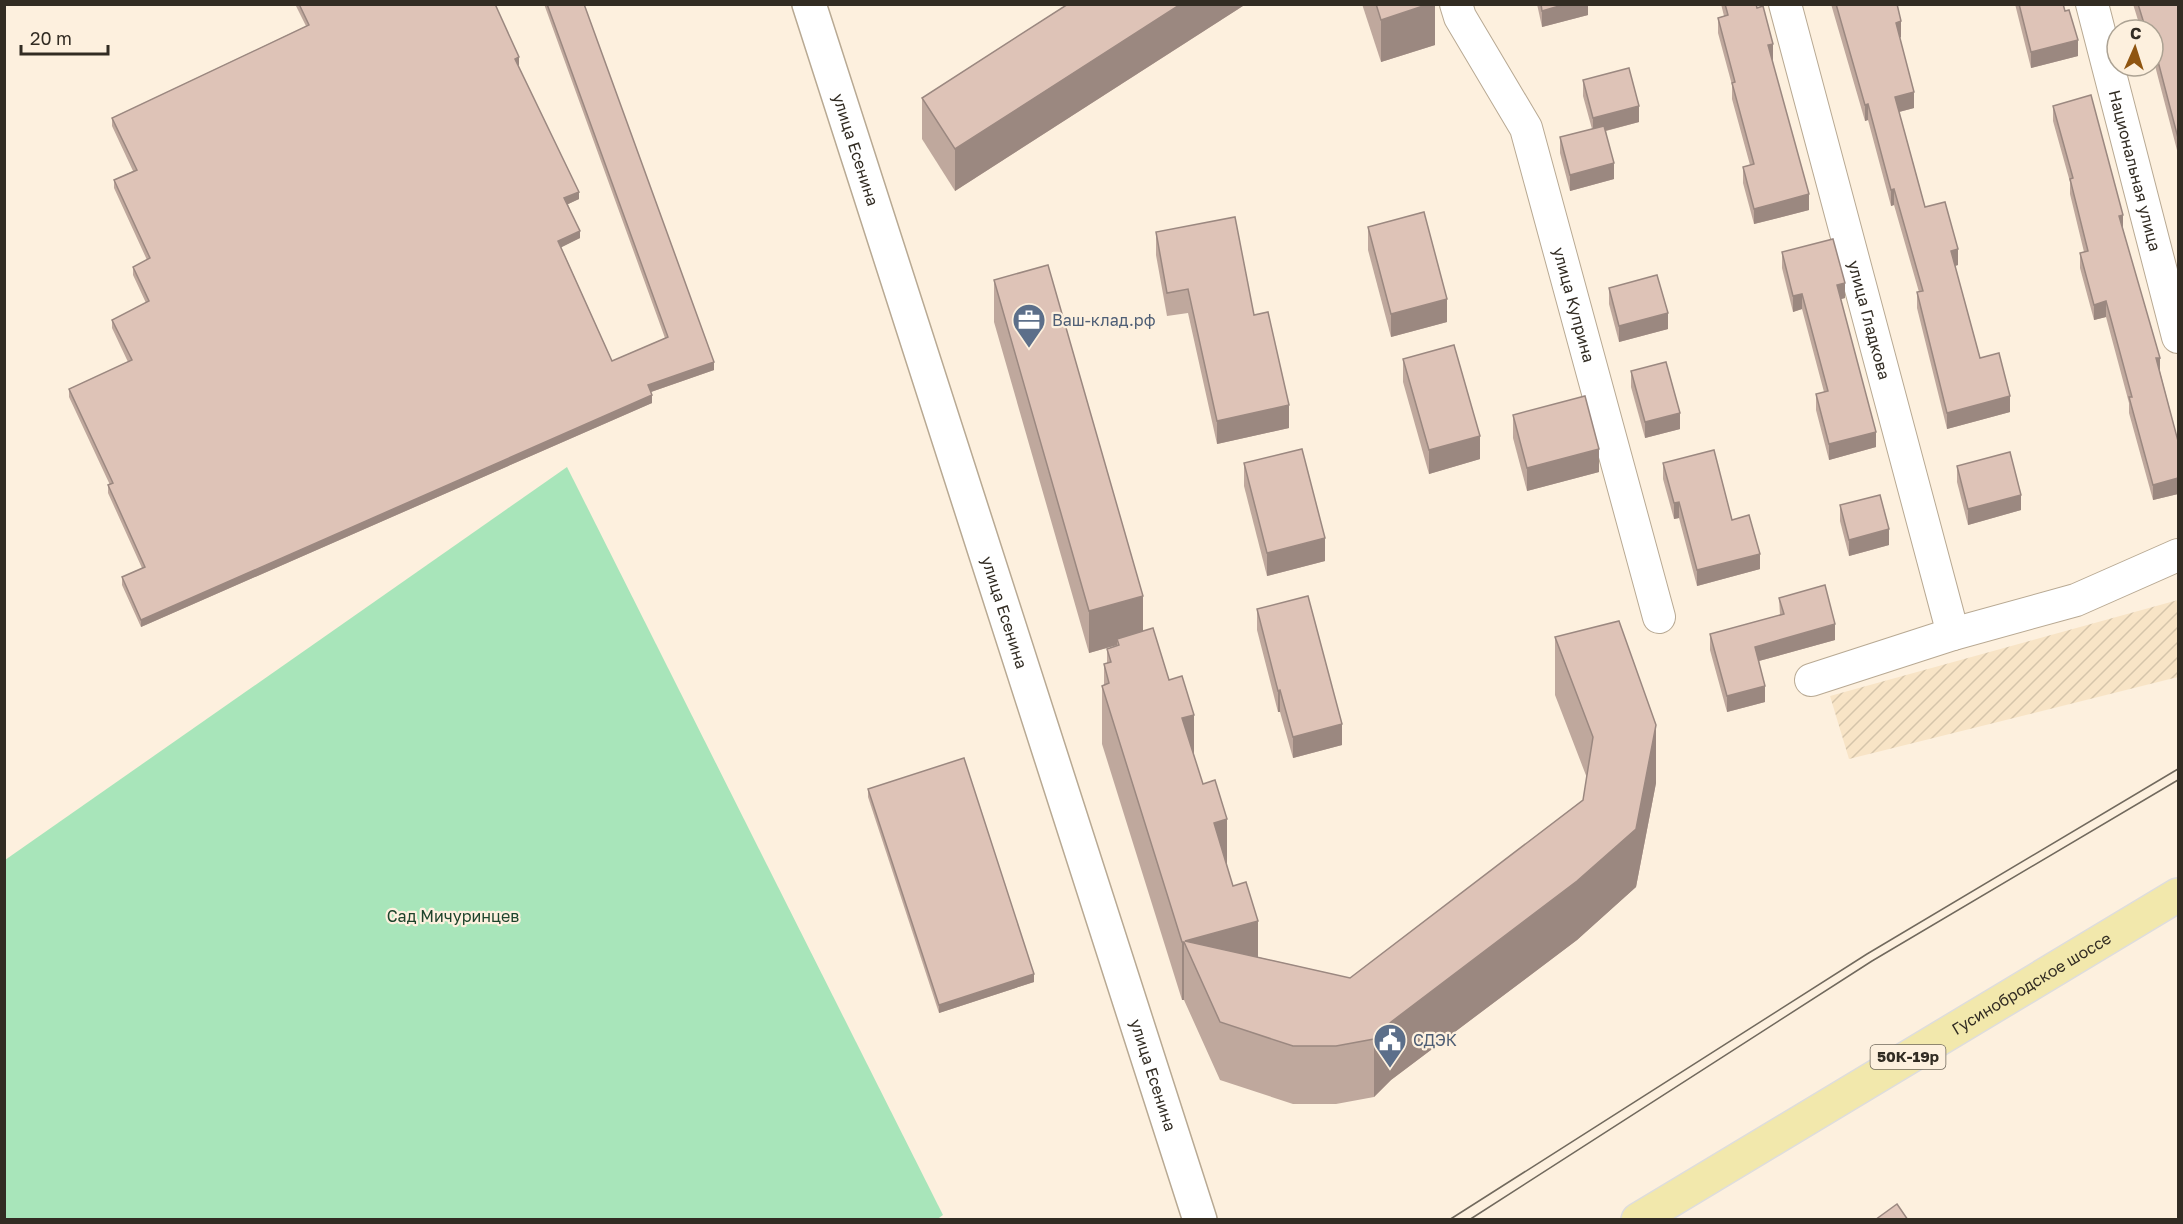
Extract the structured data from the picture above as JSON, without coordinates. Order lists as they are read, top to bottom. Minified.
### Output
{"streets":{"main road":["Гусинобродское шоссе","50К-19р"],"street":["улица Есенина","Национальная улица","улица Куприна","улица Гладкова"]},"parks":["Сад Мичуринцев"],"places":{"office":["Ваш-клад.рф"],"public building":["СДЭК"]},"scale_bar":"20 m","north":"top"}
